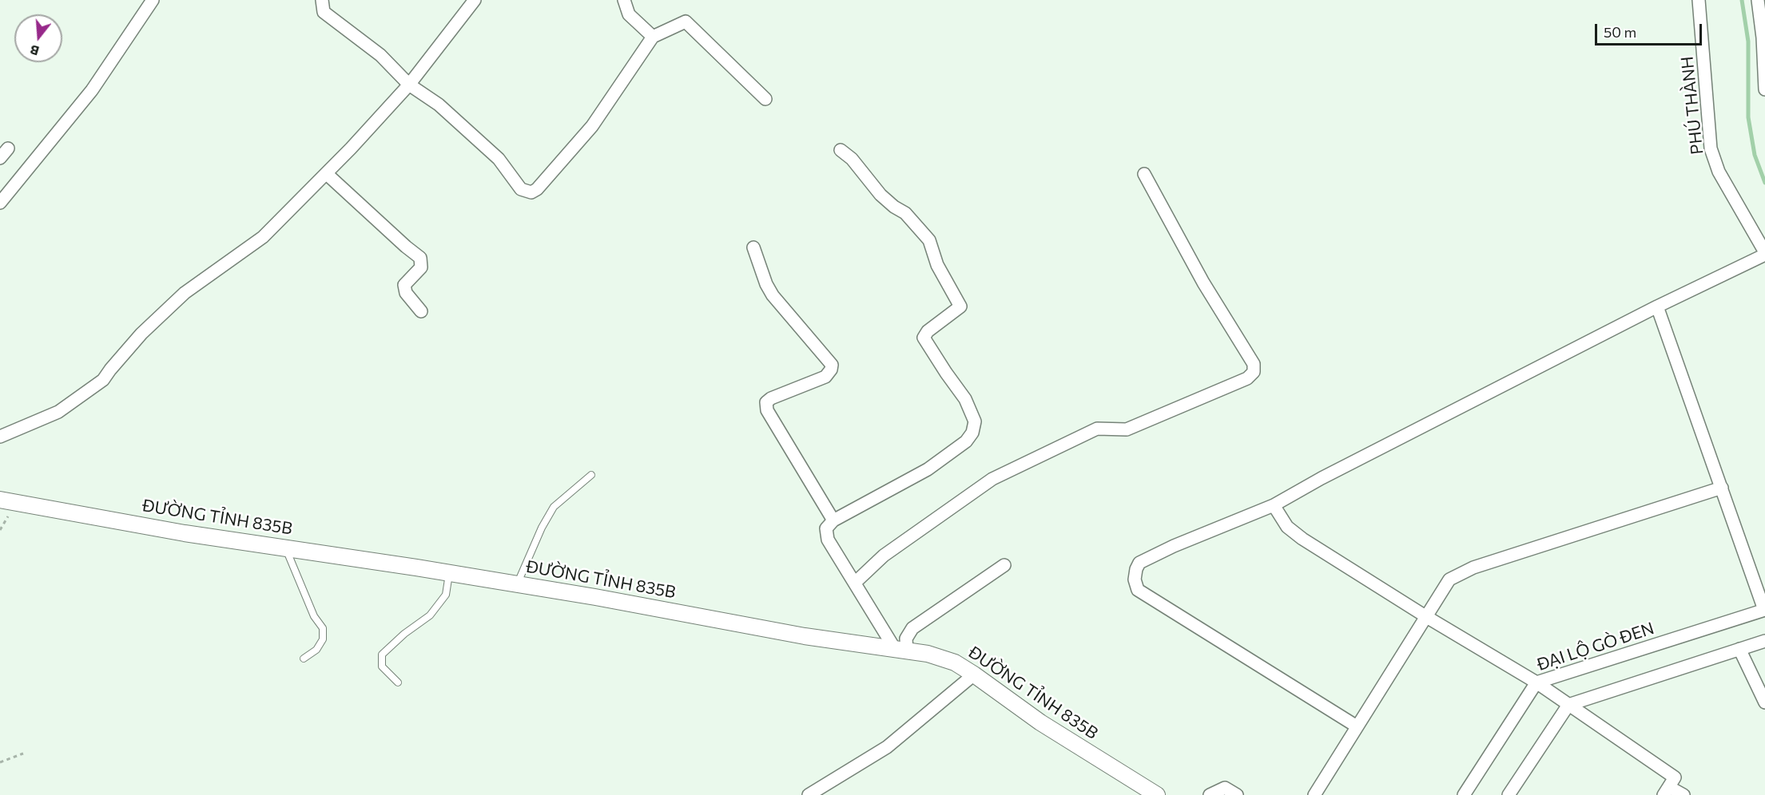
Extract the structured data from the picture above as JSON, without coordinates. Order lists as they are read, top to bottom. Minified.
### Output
{"streets":{"main road":["ĐƯỜNG TỈNH 835B"],"street":["PHÚ THÀNH","ĐẠI LỘ GÒ ĐEN"]},"scale_bar":"50 m","north":"bottom"}
